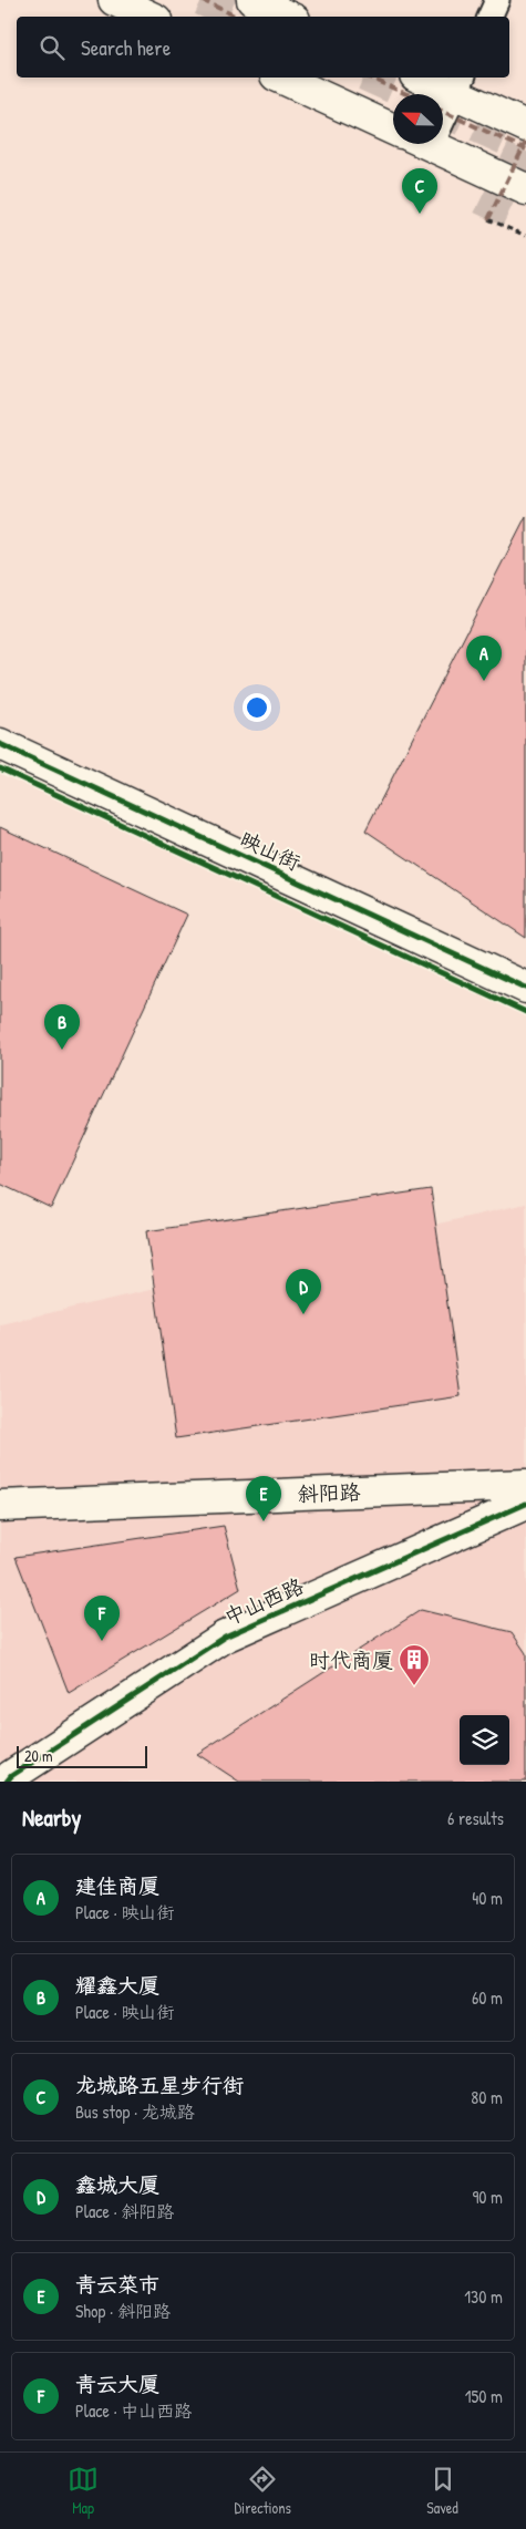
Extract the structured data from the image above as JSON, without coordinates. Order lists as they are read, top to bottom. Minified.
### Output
{"streets":{"street":["映山街","斜阳路","中山西路"]},"places":{"building":["时代商厦"]},"scale_bar":"20 m","north":"left","page":{"search":"Search here","pins":["C","A","B","D","E","F"],"scale":"20 m","heading":["Nearby","6 results"],"list":[{"mark":"A","name":"建佳商厦","note":"Place · 映山街","value":"40 m"},{"mark":"B","name":"耀鑫大厦","note":"Place · 映山街","value":"60 m"},{"mark":"C","name":"龙城路五星步行街","note":"Bus stop · 龙城路","value":"80 m"},{"mark":"D","name":"鑫城大厦","note":"Place · 斜阳路","value":"90 m"},{"mark":"E","name":"青云菜市","note":"Shop · 斜阳路","value":"130 m"},{"mark":"F","name":"青云大厦","note":"Place · 中山西路","value":"150 m"}],"nav":["Map","Directions","Saved"]}}
